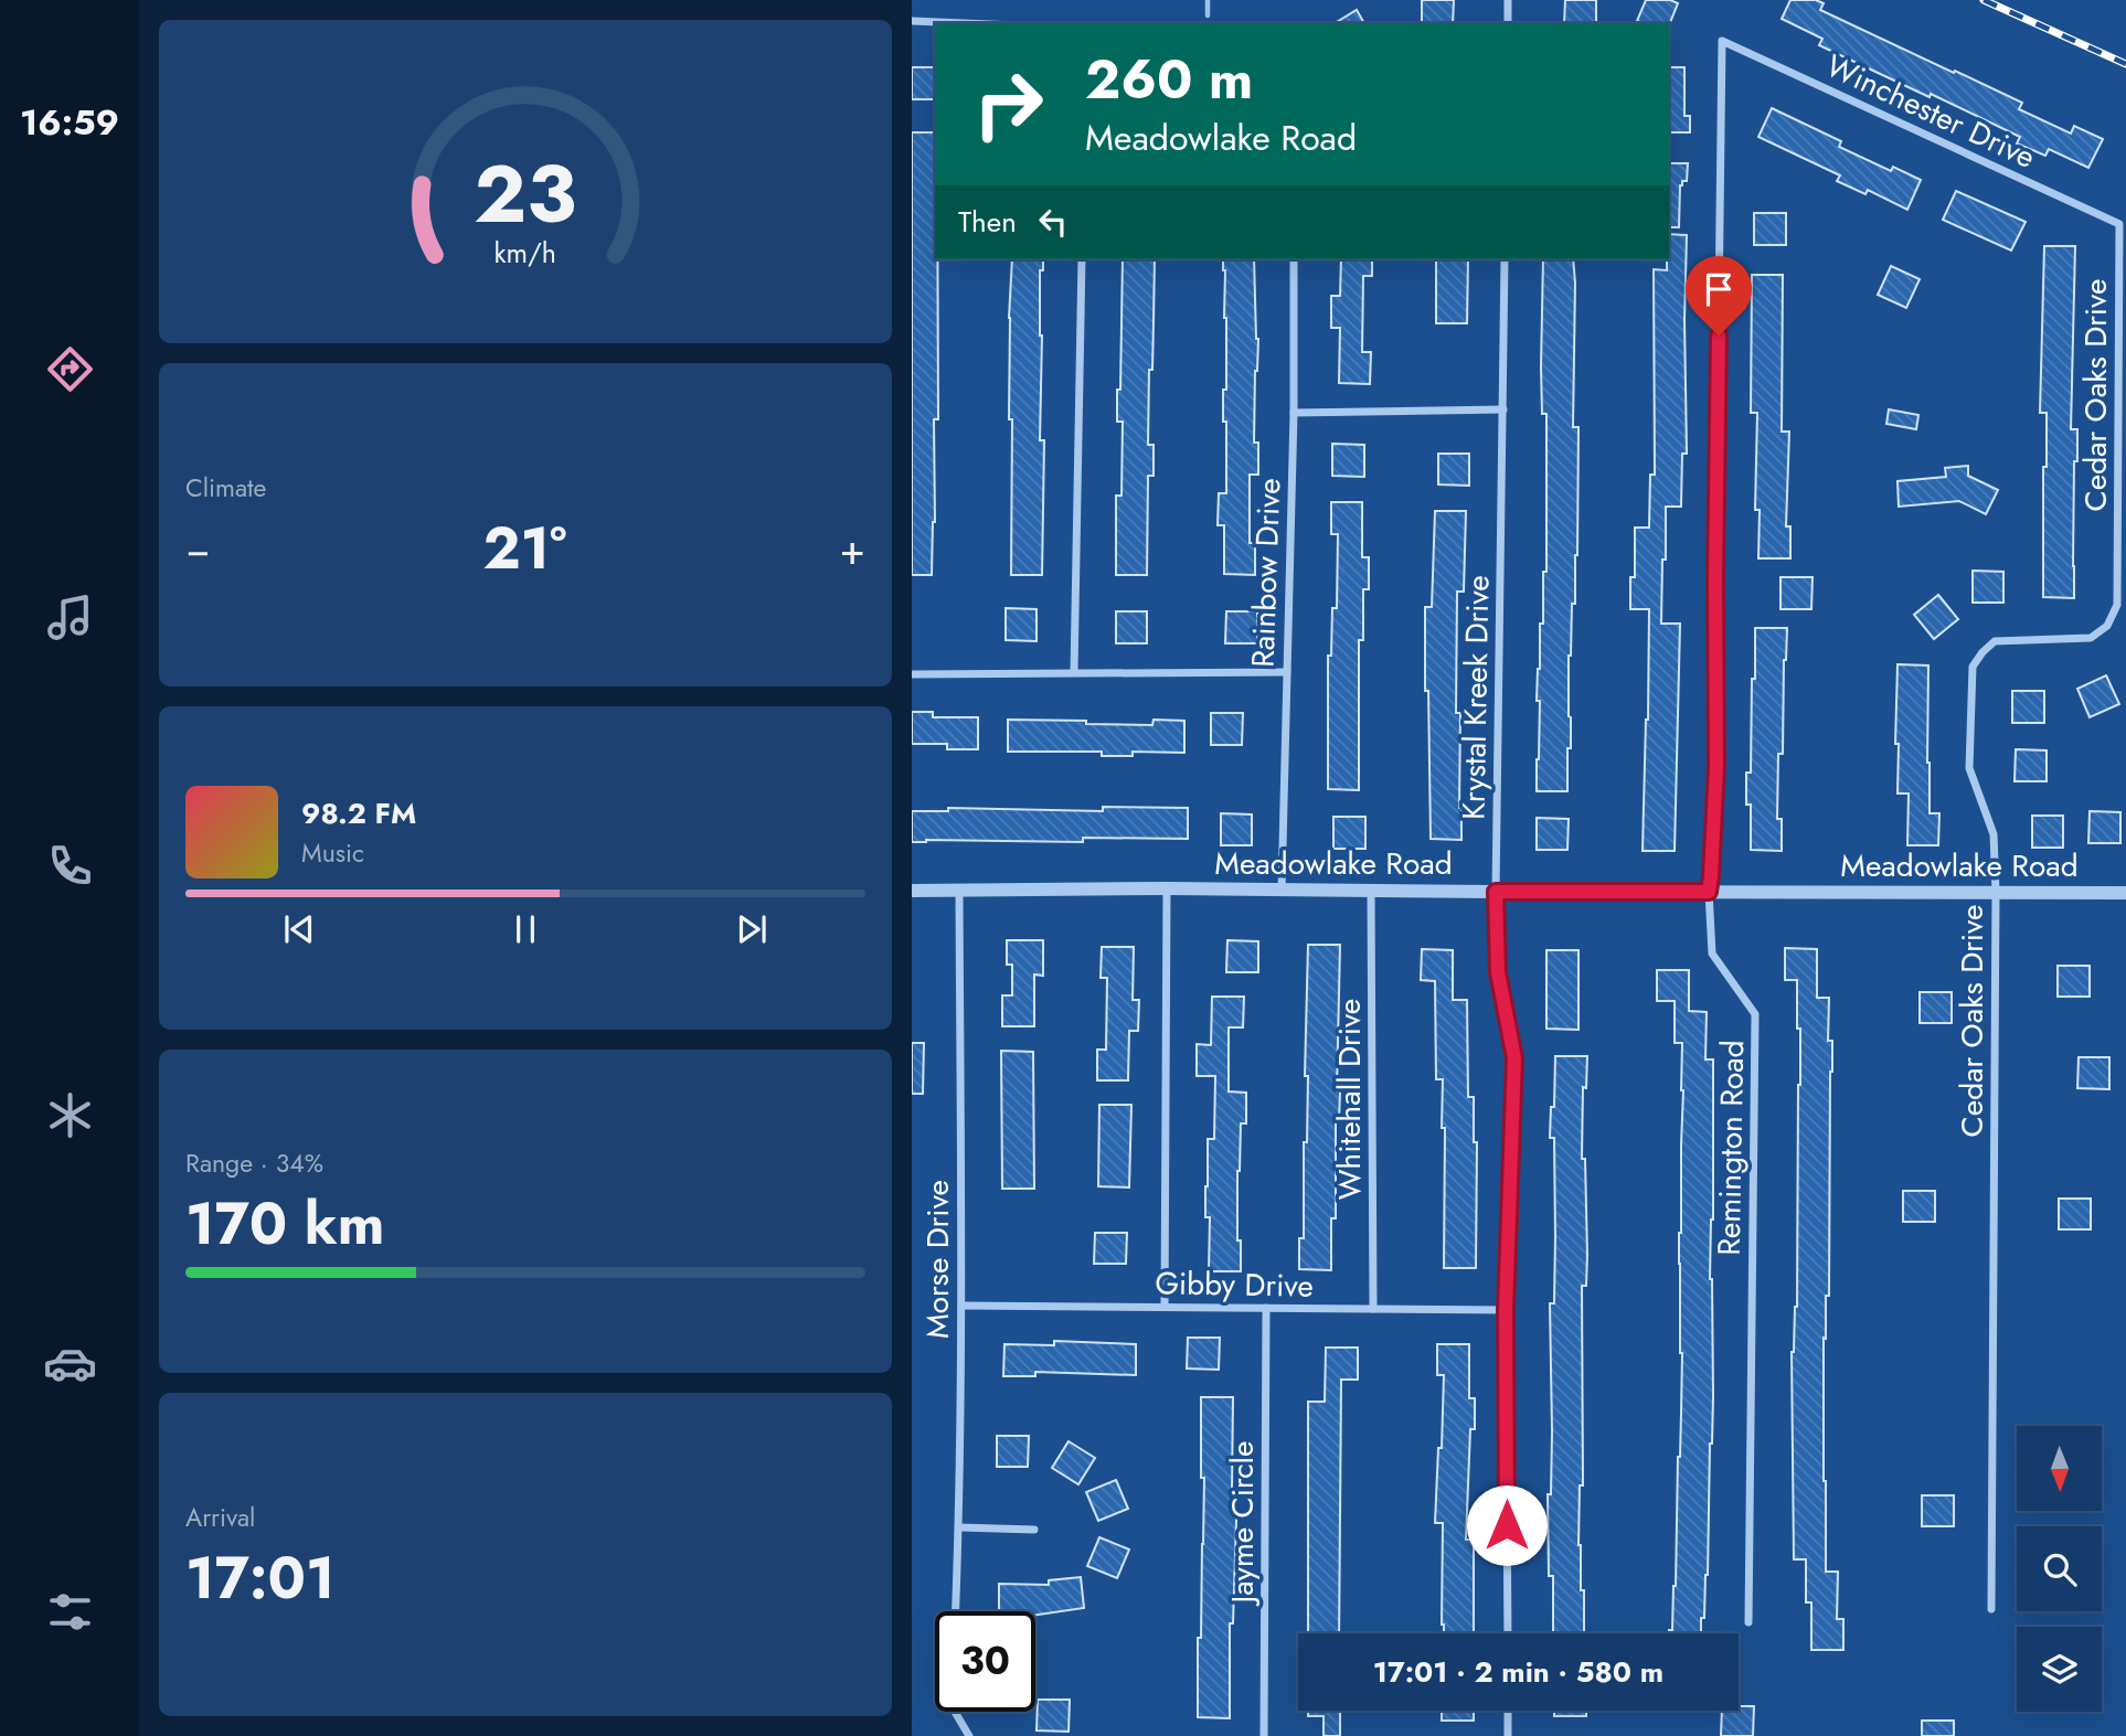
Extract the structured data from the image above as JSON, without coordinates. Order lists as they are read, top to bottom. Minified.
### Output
{"streets":{"street":["Winchester Drive","Cedar Oaks Drive","Rainbow Drive","Krystal Kreek Drive","Meadowlake Road","Whitehall Drive","Remington Road","Morse Drive","Gibby Drive","Jayme Circle"]},"crossings":[["Winchester Drive","Cedar Oaks Drive"],["Winchester Drive","Remington Road"],["Cedar Oaks Drive","Meadowlake Road"],["Rainbow Drive","Meadowlake Road"],["Krystal Kreek Drive","Meadowlake Road"],["Krystal Kreek Drive","Gibby Drive"],["Meadowlake Road","Whitehall Drive"],["Meadowlake Road","Remington Road"],["Meadowlake Road","Morse Drive"],["Whitehall Drive","Gibby Drive"],["Morse Drive","Gibby Drive"],["Gibby Drive","Jayme Circle"]],"north":"bottom","page":{"tabs":"16:59","turn":["260 m","Meadowlake Road"],"then":"Then","tile":["Climate",["Range · 34%","170 km"],["Arrival","17:01"]],"heat":["−","21°","+"],"song":["98.2 FM","Music"],"limit":"30","trip":"17:01 · 2 min · 580 m","gauge":["23","km/h"]}}
